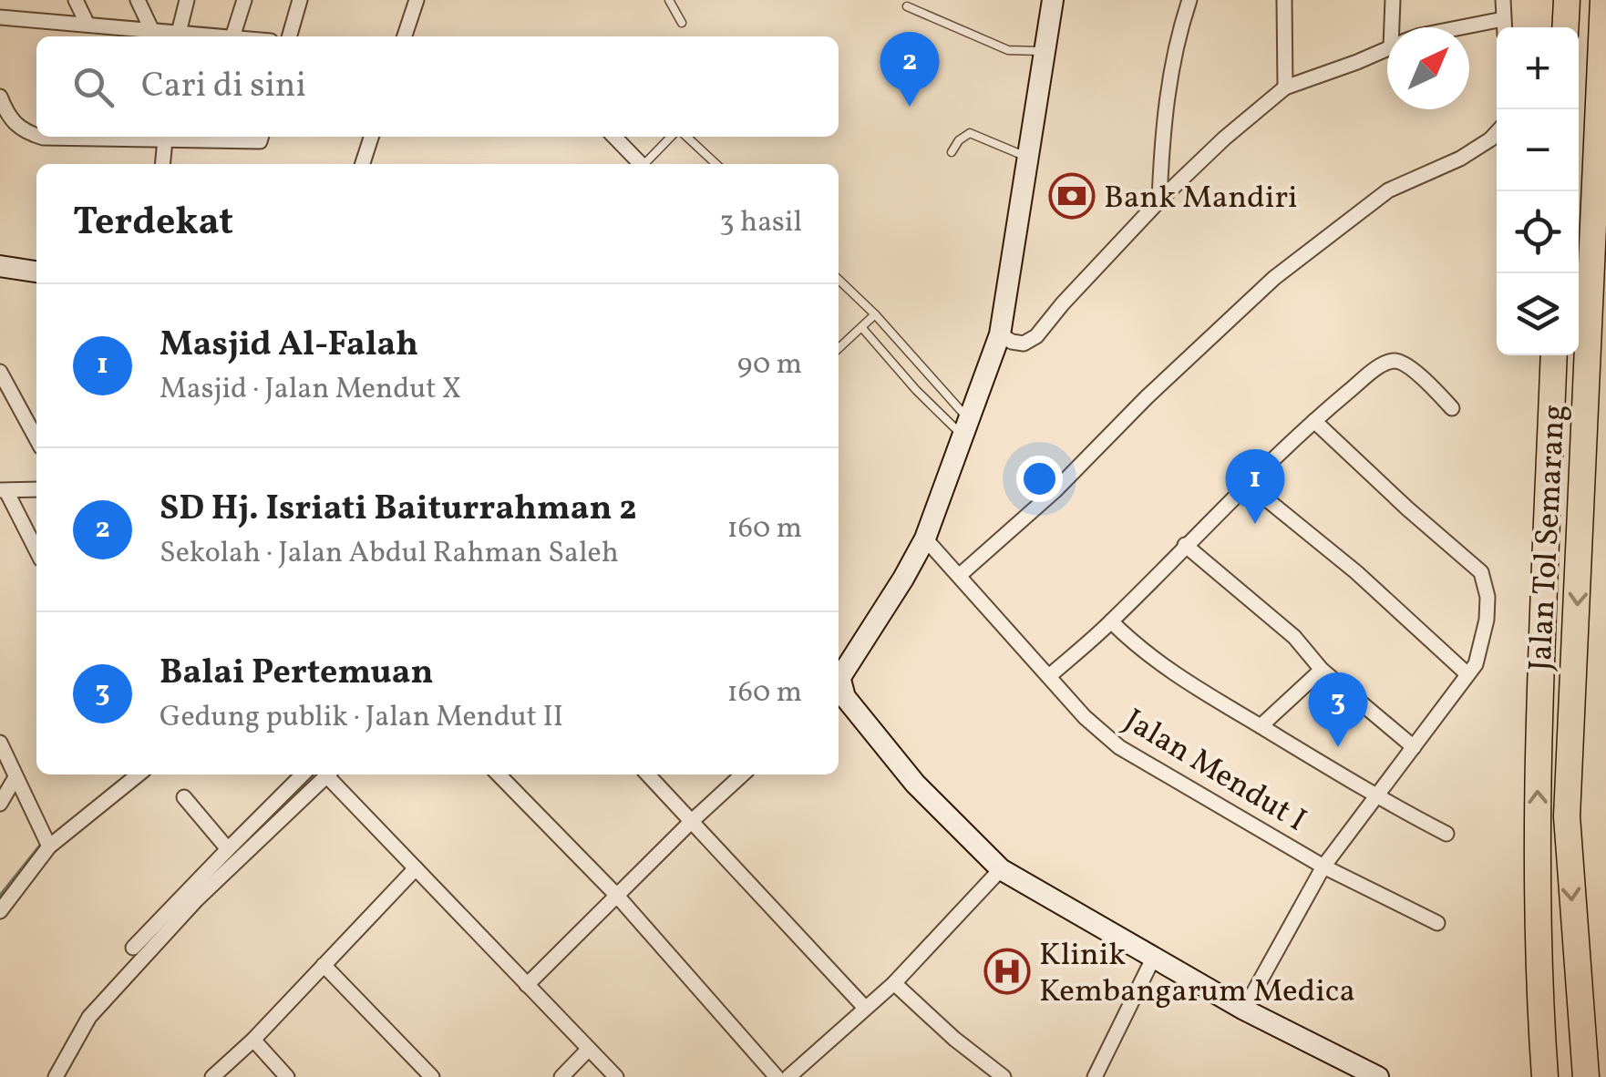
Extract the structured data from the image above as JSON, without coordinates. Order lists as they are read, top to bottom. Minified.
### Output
{"streets":{"highway":["Jalan Tol Semarang"],"street":["Jalan Mendut I"]},"places":{"bank":["Bank Mandiri"],"hospital":["Klinik Kembangarum Medica"]},"north":"top right","page":{"map_buttons":["+","−"],"pins":["2","1","3"],"search":"Cari di sini","heading":["Terdekat","3 hasil"],"list":[{"mark":"1","name":"Masjid Al-Falah","note":"Masjid · Jalan Mendut X","value":"90 m"},{"mark":"2","name":"SD Hj. Isriati Baiturrahman 2","note":"Sekolah · Jalan Abdul Rahman Saleh","value":"160 m"},{"mark":"3","name":"Balai Pertemuan","note":"Gedung publik · Jalan Mendut II","value":"160 m"}]}}
